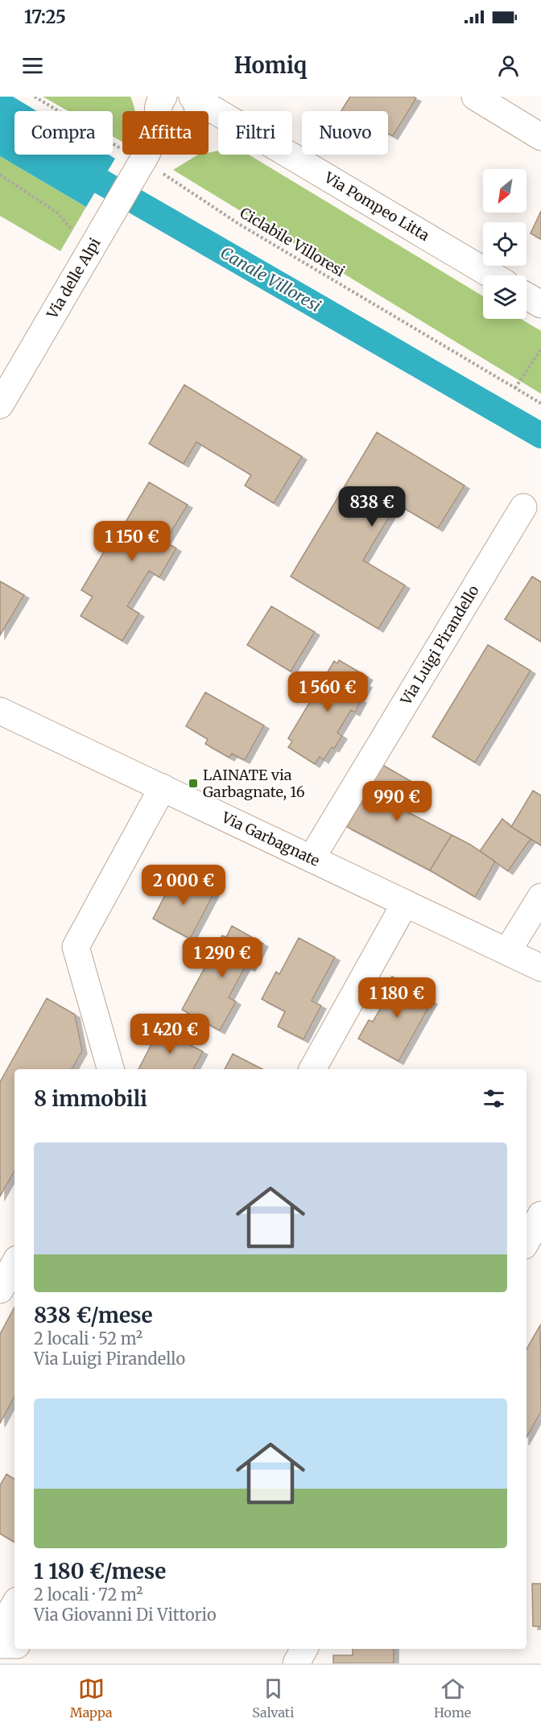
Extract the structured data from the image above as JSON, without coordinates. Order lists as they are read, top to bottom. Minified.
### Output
{"streets":{"street":["Via Pompeo Litta","Via delle Alpi","Via Luigi Pirandello","Via Garbagnate"],"path":["Ciclabile Villoresi"]},"crossings":[["Via Pompeo Litta","Via delle Alpi"],["Ciclabile Villoresi","Via delle Alpi"],["Via Luigi Pirandello","Via Garbagnate"]],"water":["Canale Villoresi"],"places":{"transit":["LAINATE via Garbagnate, 16"]},"north":"bottom left","page":{"status":"17:25","header":"Homiq","chip":["Compra","Affitta","Filtri","Nuovo"],"price":["838 €","1 150 €","1 560 €","990 €","2 000 €","1 290 €","1 180 €","1 420 €"],"heading":"8 immobili","list":[{"name":"838 €/mese","note":"2 locali · 52 m² · Via Luigi Pirandello"},{"name":"1 180 €/mese","note":"2 locali · 72 m² · Via Giovanni Di Vittorio"}],"tabs":["Mappa","Salvati","Home"]}}
